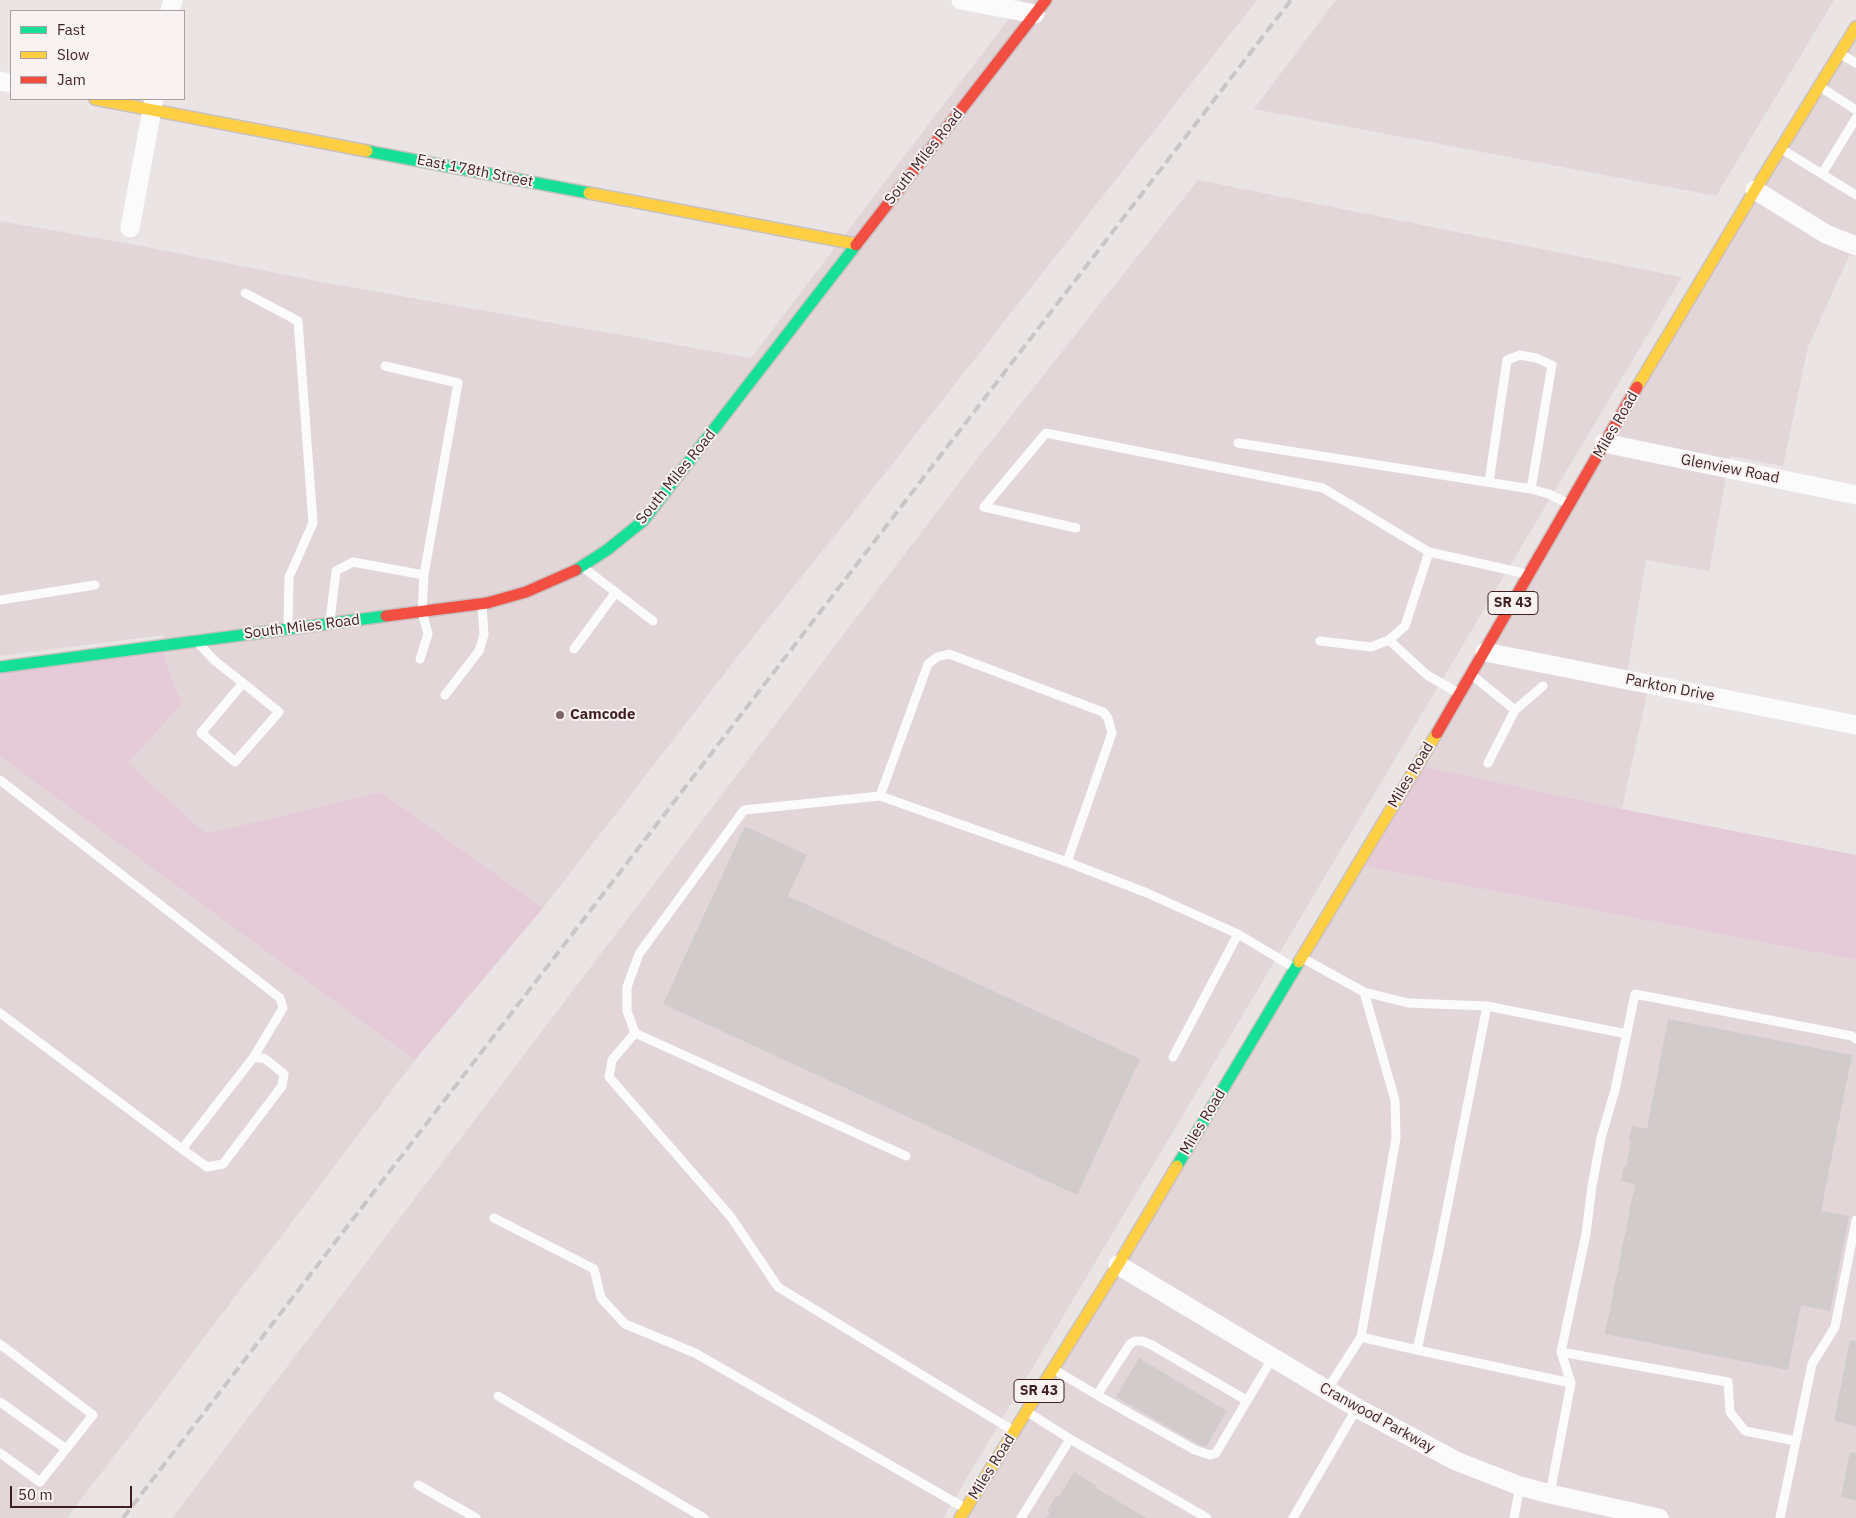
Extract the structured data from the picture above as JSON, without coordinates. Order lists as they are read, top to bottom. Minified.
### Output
{"streets":{"street":["South Miles Road","East 178th Street","Miles Road","Glenview Road","SR 43","Parkton Drive","Cranwood Parkway"]},"crossings":[["South Miles Road","East 178th Street"],["Miles Road","Glenview Road"],["Miles Road","Parkton Drive"],["Miles Road","Cranwood Parkway"]],"places":["Camcode"],"legend":["Fast","Slow","Jam"],"scale_bar":"50 m"}
